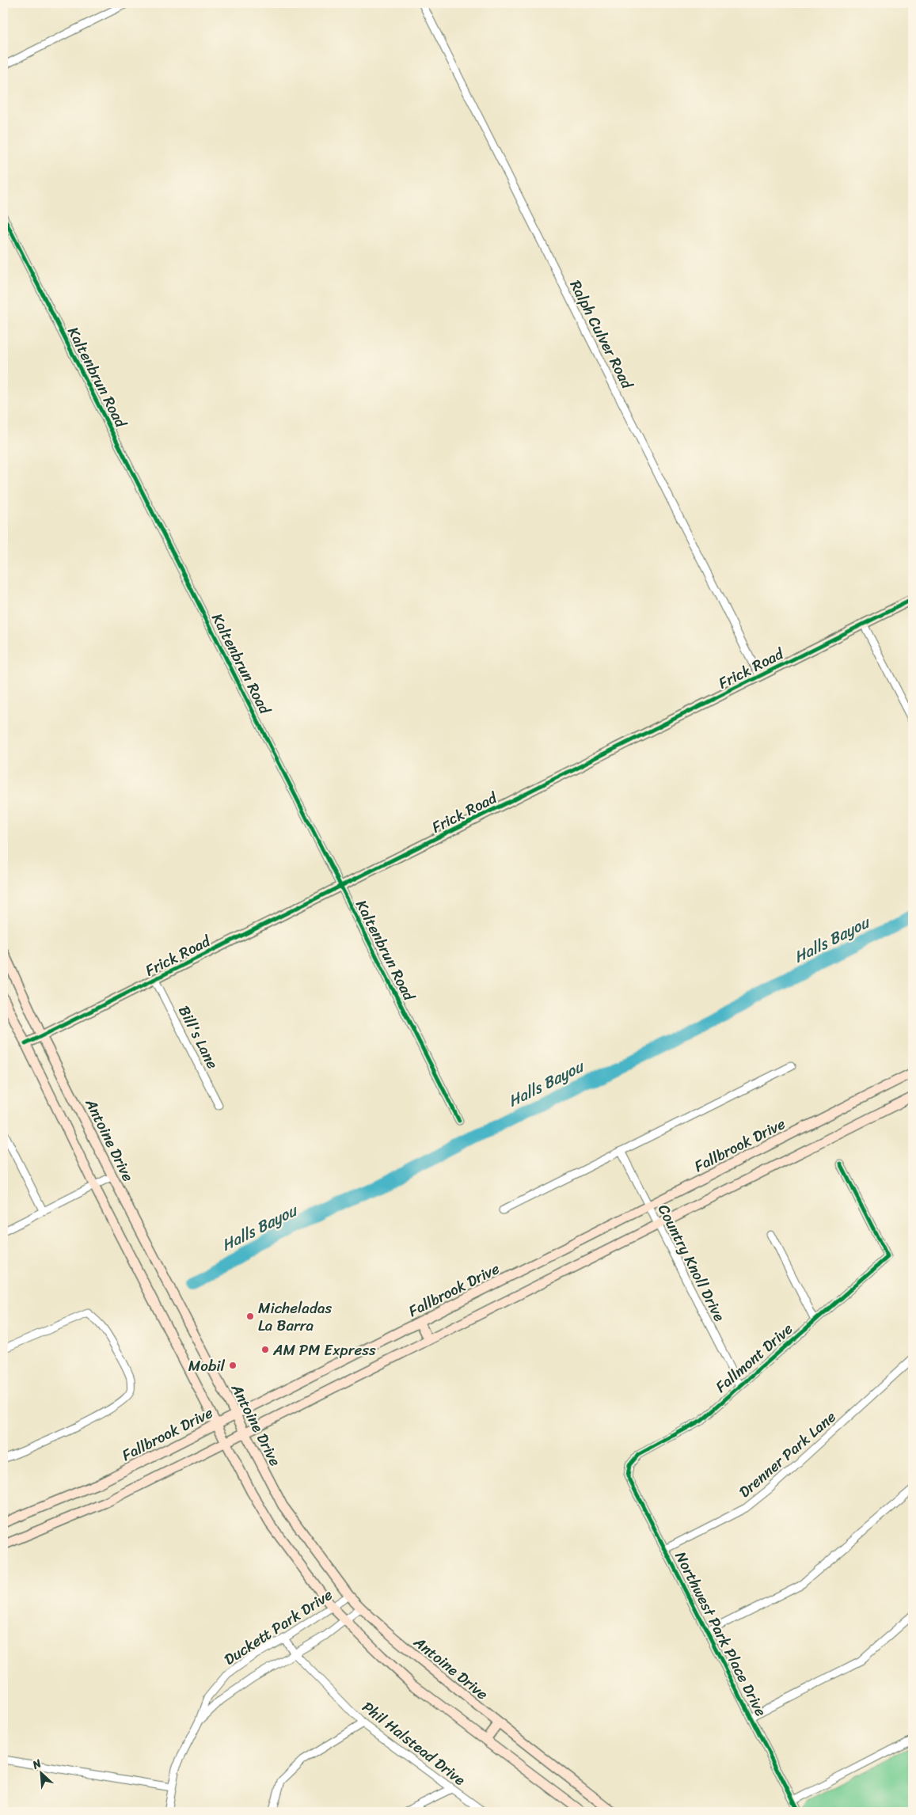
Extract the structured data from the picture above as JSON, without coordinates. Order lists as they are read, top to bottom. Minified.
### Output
{"streets":{"main road":["Frick Road","Antoine Drive","Fallbrook Drive"],"street":["Ralph Culver Road","Kaltenbrun Road","Bill's Lane","Country Knoll Drive","Fallmont Drive","Drenner Park Lane","Duckett Park Drive","Northwest Park Place Drive","Phil Halstead Drive"]},"crossings":[["Ralph Culver Road","Frick Road"],["Kaltenbrun Road","Frick Road"],["Frick Road","Bill's Lane"],["Frick Road","Antoine Drive"],["Antoine Drive","Fallbrook Drive"],["Antoine Drive","Duckett Park Drive"],["Fallbrook Drive","Country Knoll Drive"],["Country Knoll Drive","Fallmont Drive"],["Fallmont Drive","Northwest Park Place Drive"],["Drenner Park Lane","Northwest Park Place Drive"],["Duckett Park Drive","Phil Halstead Drive"]],"water":["Halls Bayou"],"places":["Micheladas La Barra","AM PM Express","Mobil"],"north":"top left"}
